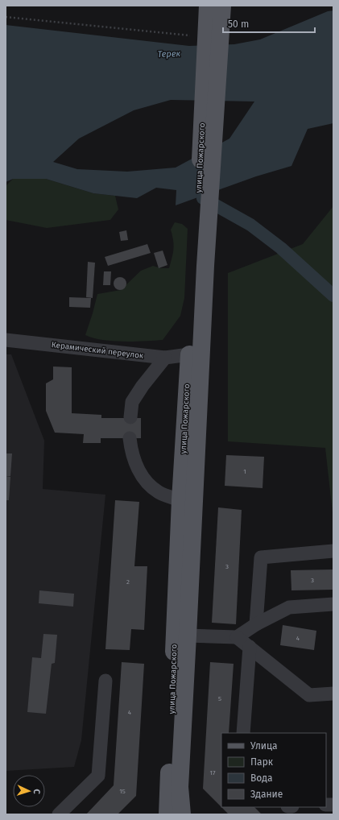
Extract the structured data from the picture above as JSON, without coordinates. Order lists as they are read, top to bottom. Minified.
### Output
{"streets":{"main road":["улица Пожарского"],"street":["Керамический переулок"]},"crossings":[["улица Пожарского","Керамический переулок"]],"water":["Терек"],"house_numbers":["1","3","3","2","4","5","4","17","15"],"legend":["Улица","Парк","Вода","Здание"],"scale_bar":"50 m","north":"right"}
